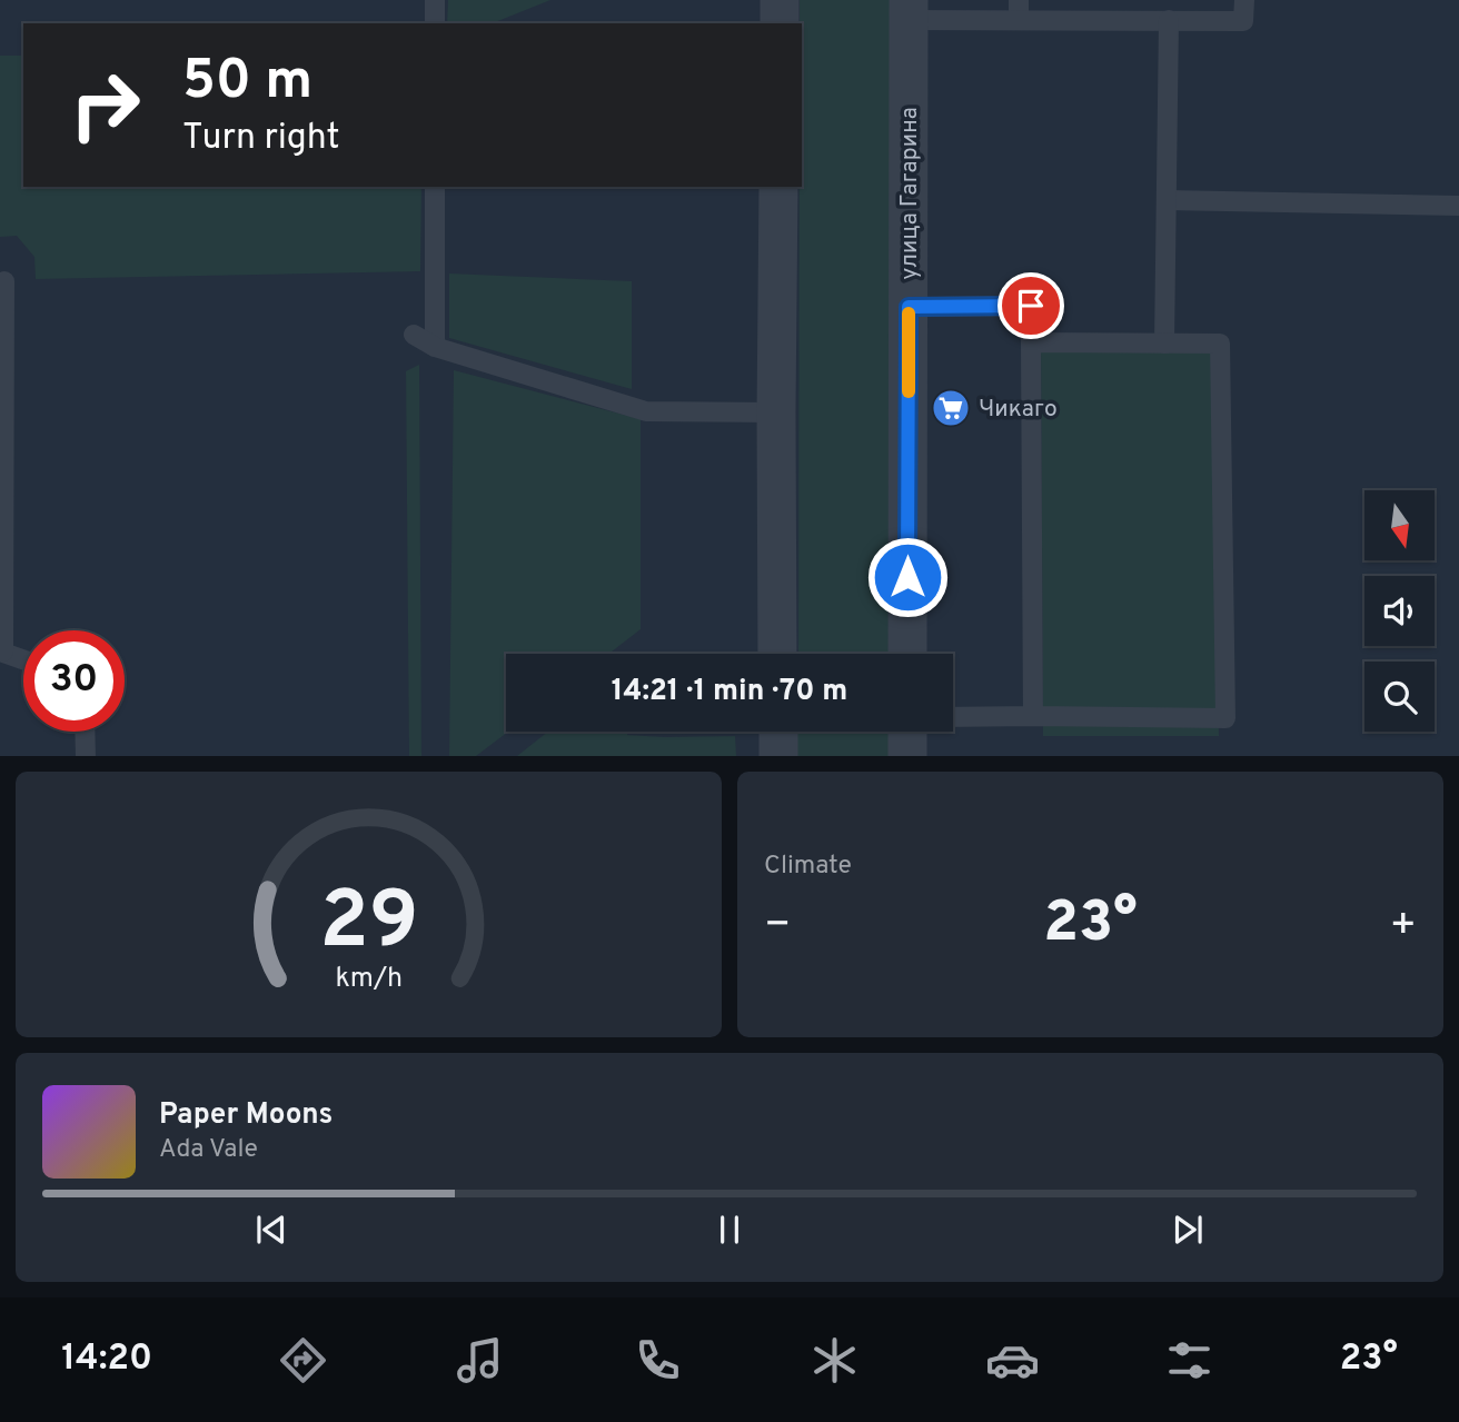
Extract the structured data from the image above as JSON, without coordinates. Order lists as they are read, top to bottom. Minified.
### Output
{"streets":{"street":["улица Гагарина"]},"places":{"supermarket":["Чикаго"]},"north":"bottom","page":{"turn":["50 m","Turn right"],"limit":"30","trip":"14:21 · 1 min · 70 m","tile":"Climate","heat":["−","23°","+"],"song":["Paper Moons","Ada Vale"],"tabs":["14:20","23°"],"gauge":["29","km/h"]}}
